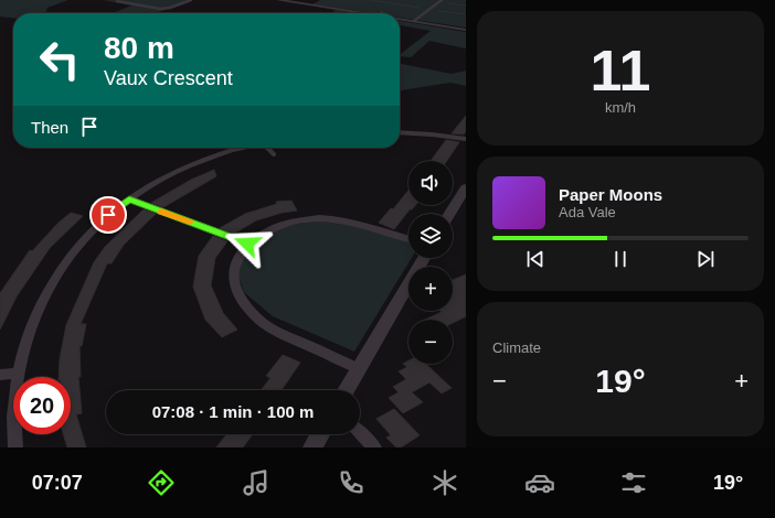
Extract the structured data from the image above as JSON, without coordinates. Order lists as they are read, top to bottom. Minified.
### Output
{"page":{"tile":[["11","km/h"],"Climate"],"turn":["80 m","Vaux Crescent"],"then":"Then","map_buttons":["+","−"],"song":["Paper Moons","Ada Vale"],"heat":["−","19°","+"],"limit":"20","trip":"07:08 · 1 min · 100 m","tabs":["07:07","19°"]}}
